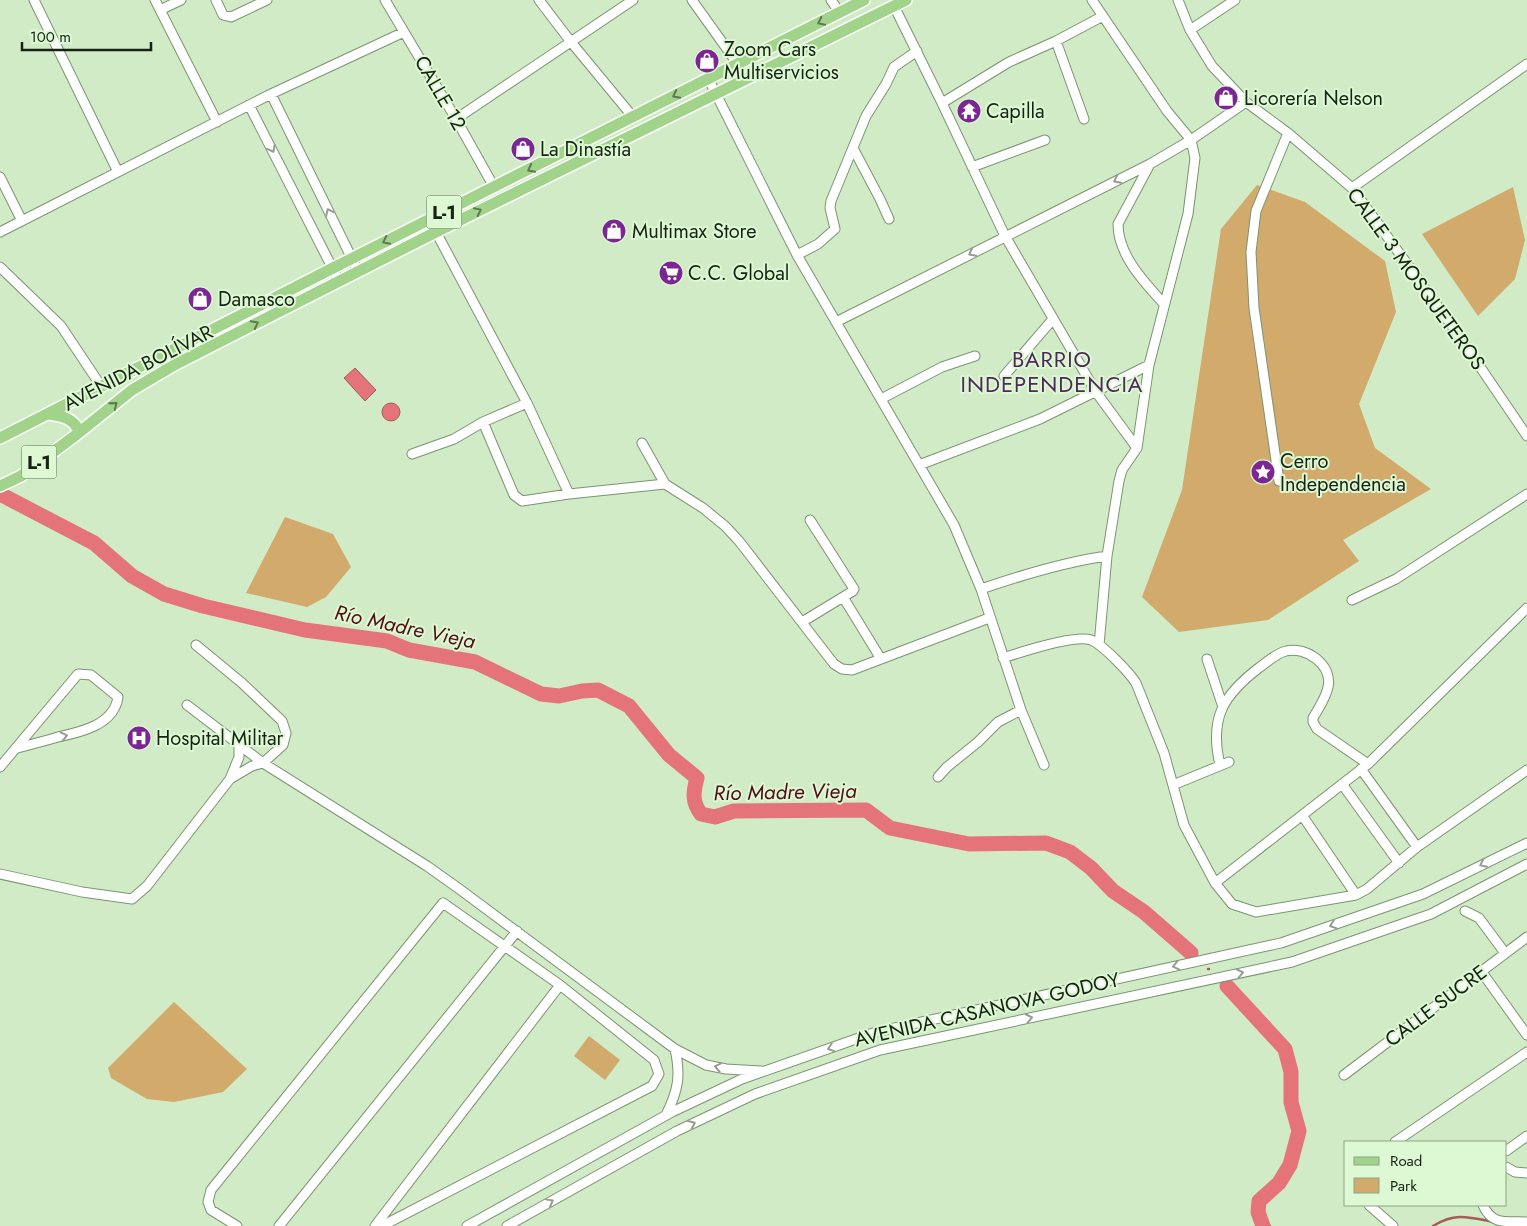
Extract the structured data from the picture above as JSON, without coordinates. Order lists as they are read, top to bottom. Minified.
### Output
{"streets":{"main road":["L-1","AVENIDA BOLÍVAR"],"street":["CALLE 12","CALLE 3 MOSQUETEROS","CALLE SUCRE","AVENIDA CASANOVA GODOY"]},"crossings":[["CALLE 12","AVENIDA BOLÍVAR"]],"districts":["BARRIO INDEPENDENCIA"],"water":["Río Madre Vieja"],"places":{"shop":["Zoom Cars Multiservicios","Licorería Nelson","La Dinastía","Multimax Store","Damasco"],"temple":["Capilla"],"supermarket":["C.C. Global"],"place":["Cerro Independencia"],"hospital":["Hospital Militar"]},"legend":["Road","Park"],"scale_bar":"100 m"}
